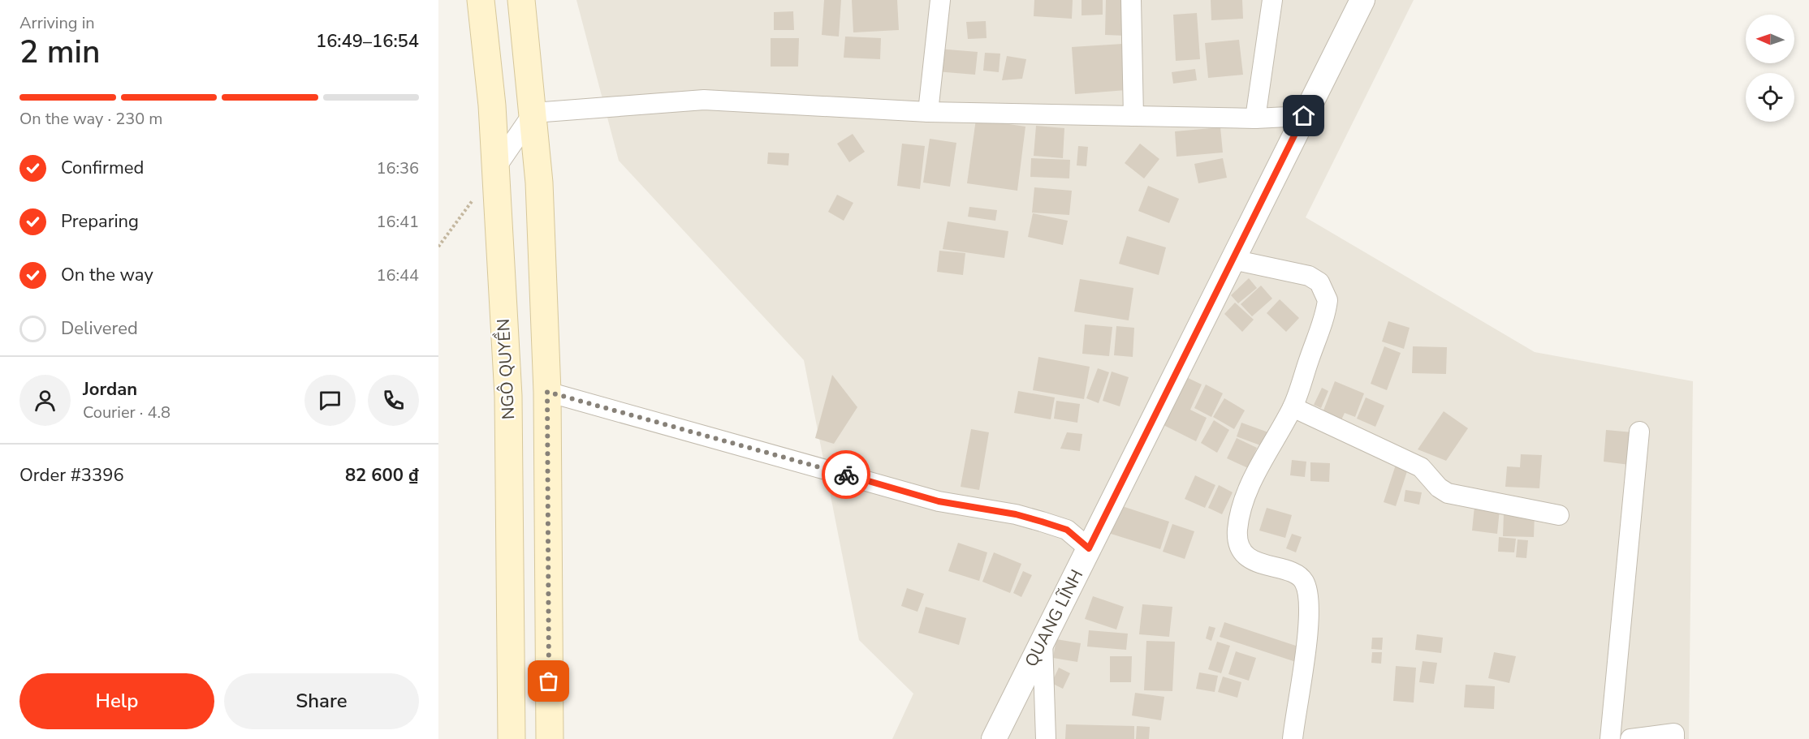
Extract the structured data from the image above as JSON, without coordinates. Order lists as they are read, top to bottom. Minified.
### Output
{"streets":{"main road":["NGÔ QUYỀN"],"street":["QUANG LĨNH"]},"north":"left","page":{"heading":["2 min","Arriving in","16:49–16:54"],"panel":["Jordan","Courier · 4.8","Order #3396","82 600 ₫"],"bar":"On the way · 230 m","list":[["Confirmed","16:36"],["Preparing","16:41"],["On the way","16:44"],"Delivered"],"buttons":["Help","Share"]}}
